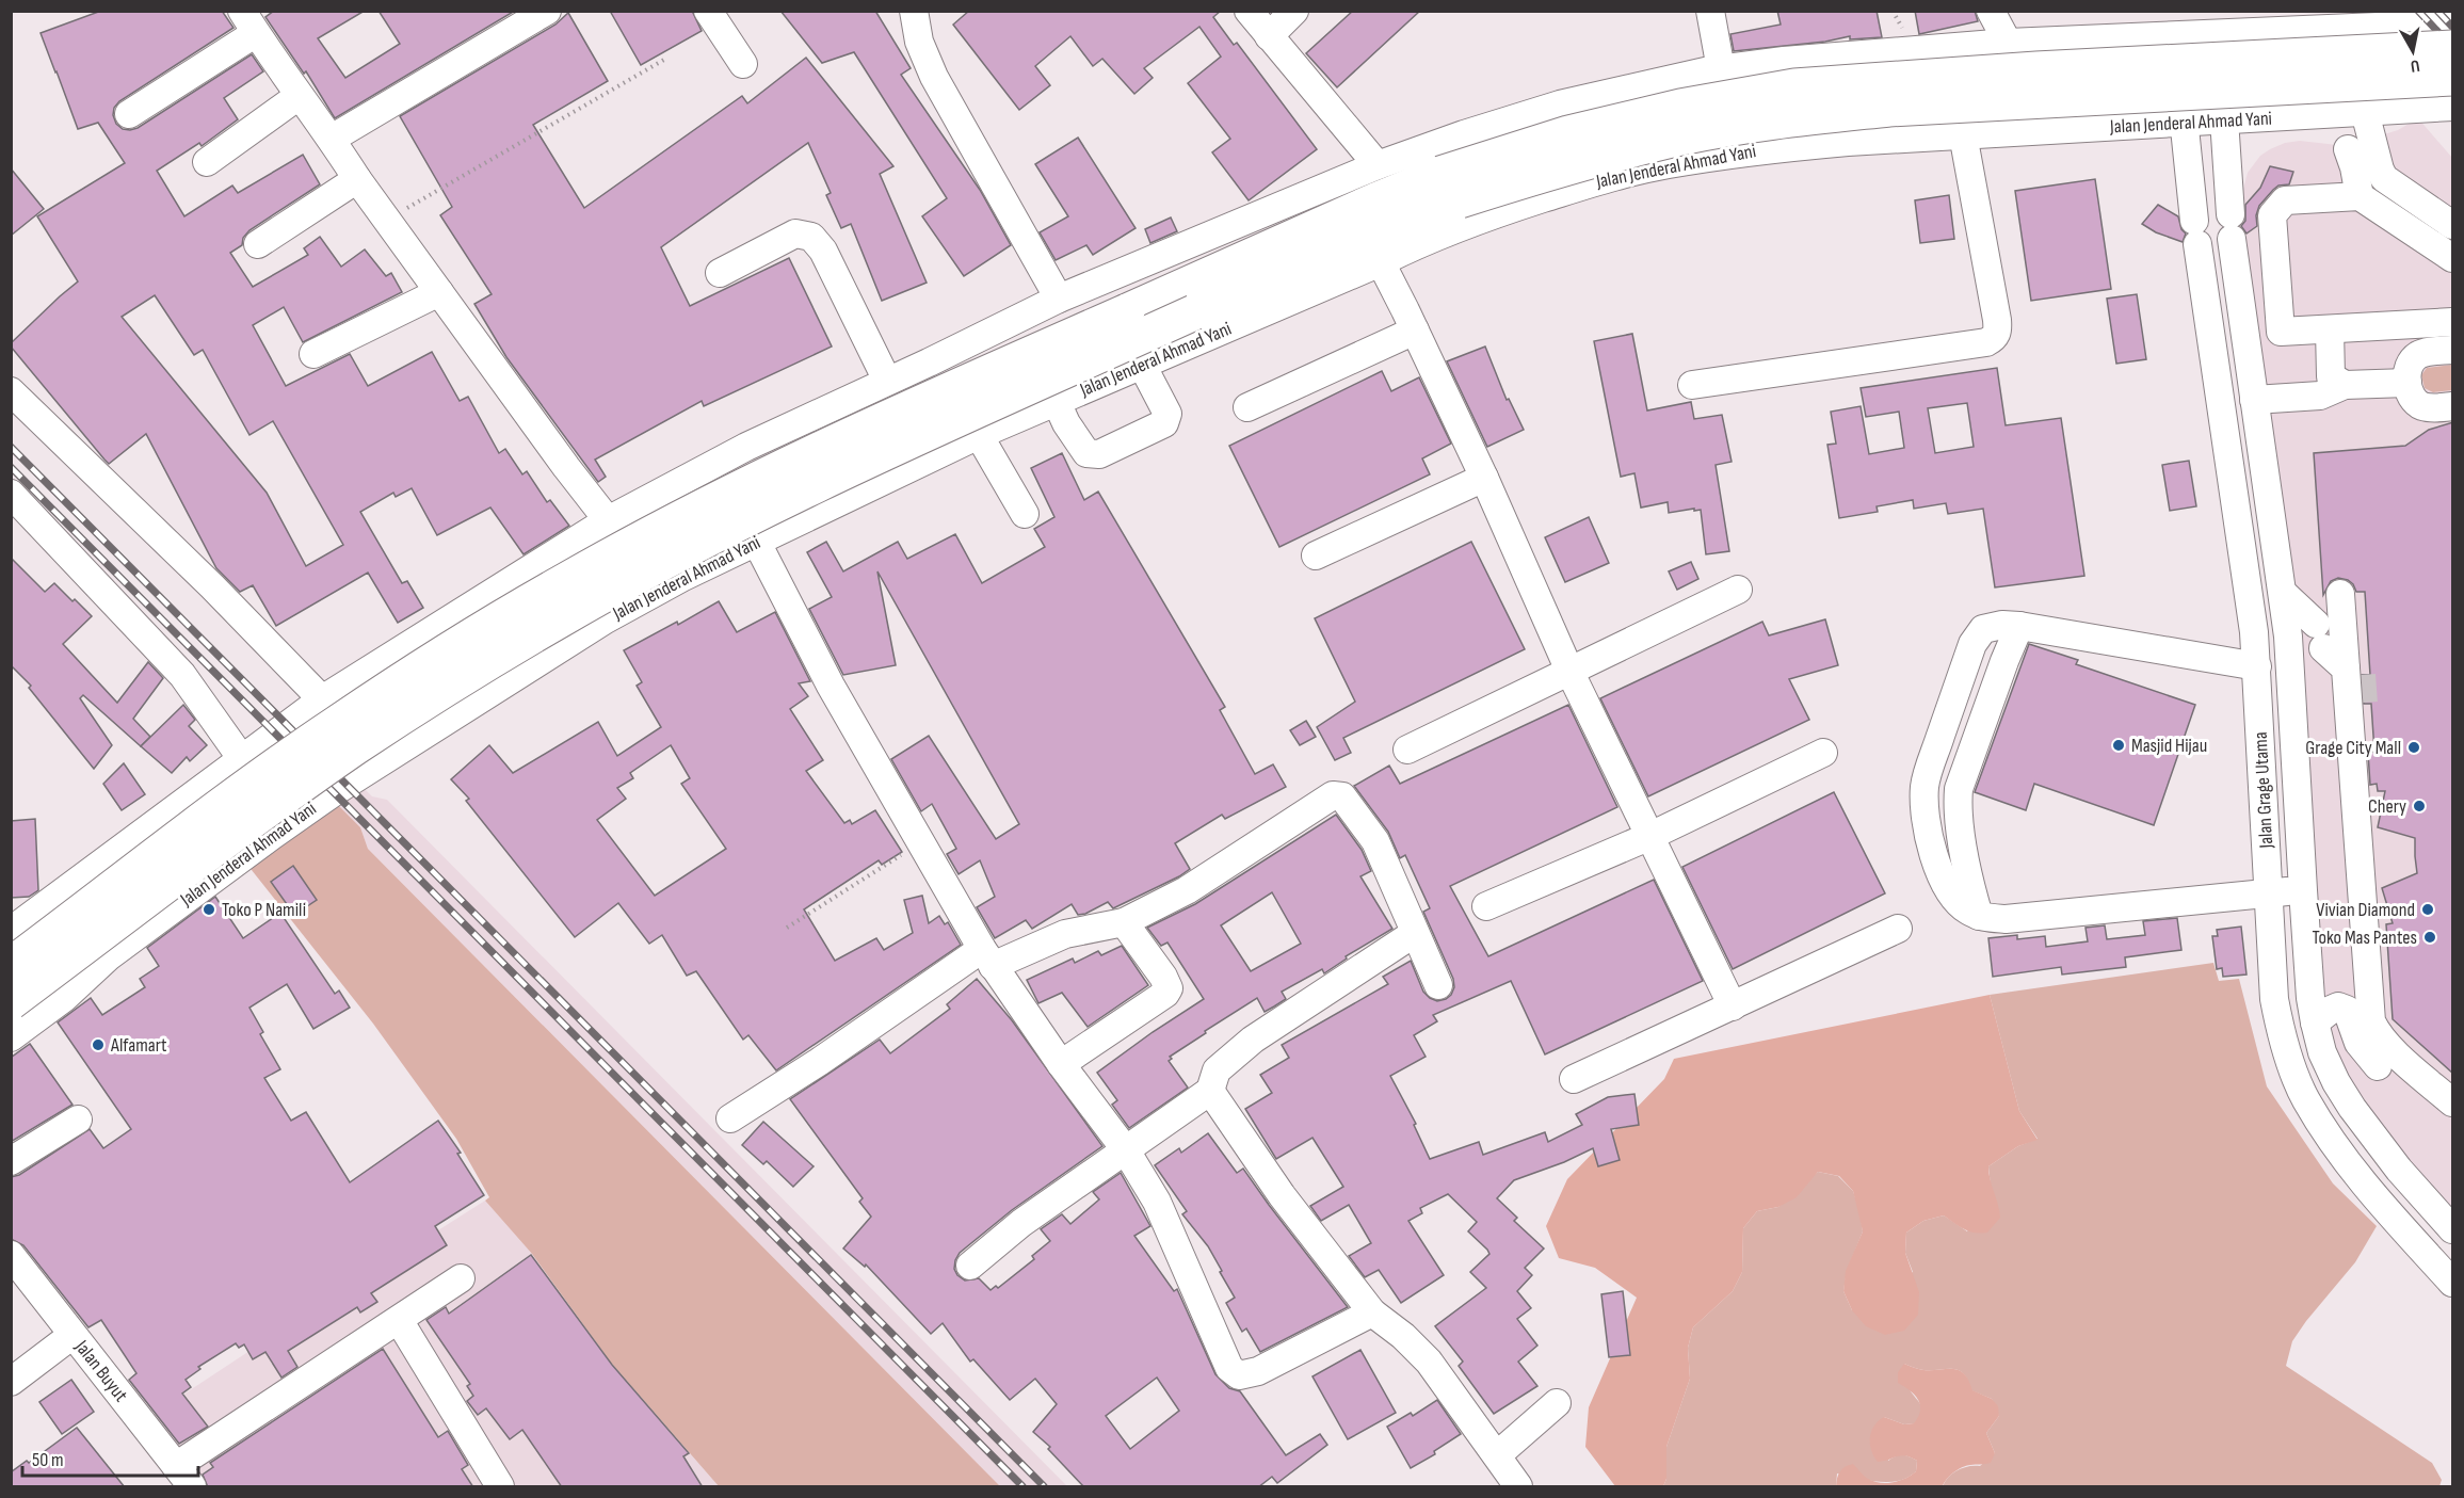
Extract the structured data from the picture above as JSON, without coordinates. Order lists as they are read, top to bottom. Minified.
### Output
{"streets":{"highway":["Jalan Jenderal Ahmad Yani"],"street":["Jalan Grage Utama","Jalan Buyut"]},"crossings":[["Jalan Jenderal Ahmad Yani","Jalan Grage Utama"]],"places":["Masjid Hijau","Grage City Mall","Chery","Toko P Namili","Vivian Diamond","Toko Mas Pantes","Alfamart"],"scale_bar":"50 m","north":"bottom"}
